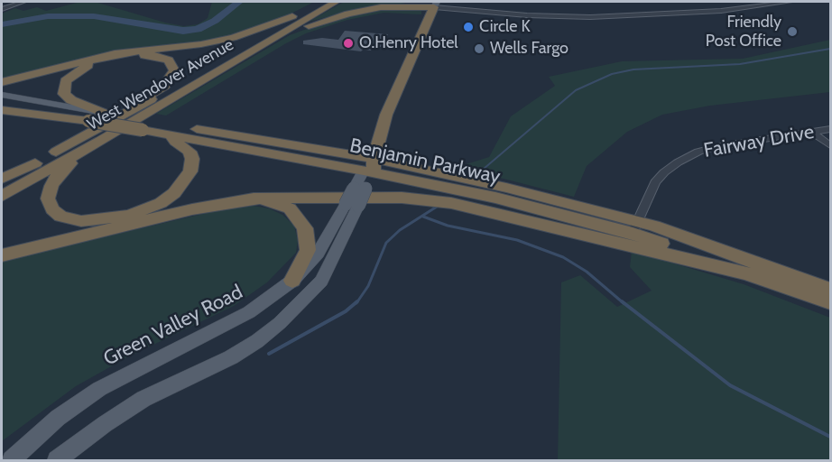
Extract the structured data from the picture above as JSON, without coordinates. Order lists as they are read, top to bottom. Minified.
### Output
{"streets":{"highway":["West Wendover Avenue","Benjamin Parkway","Green Valley Road"],"street":["Fairway Drive"]},"crossings":[["Fairway Drive","Benjamin Parkway"],["Benjamin Parkway","Green Valley Road"]],"places":["Circle K","Friendly Post Office","O.Henry Hotel","Wells Fargo"]}
